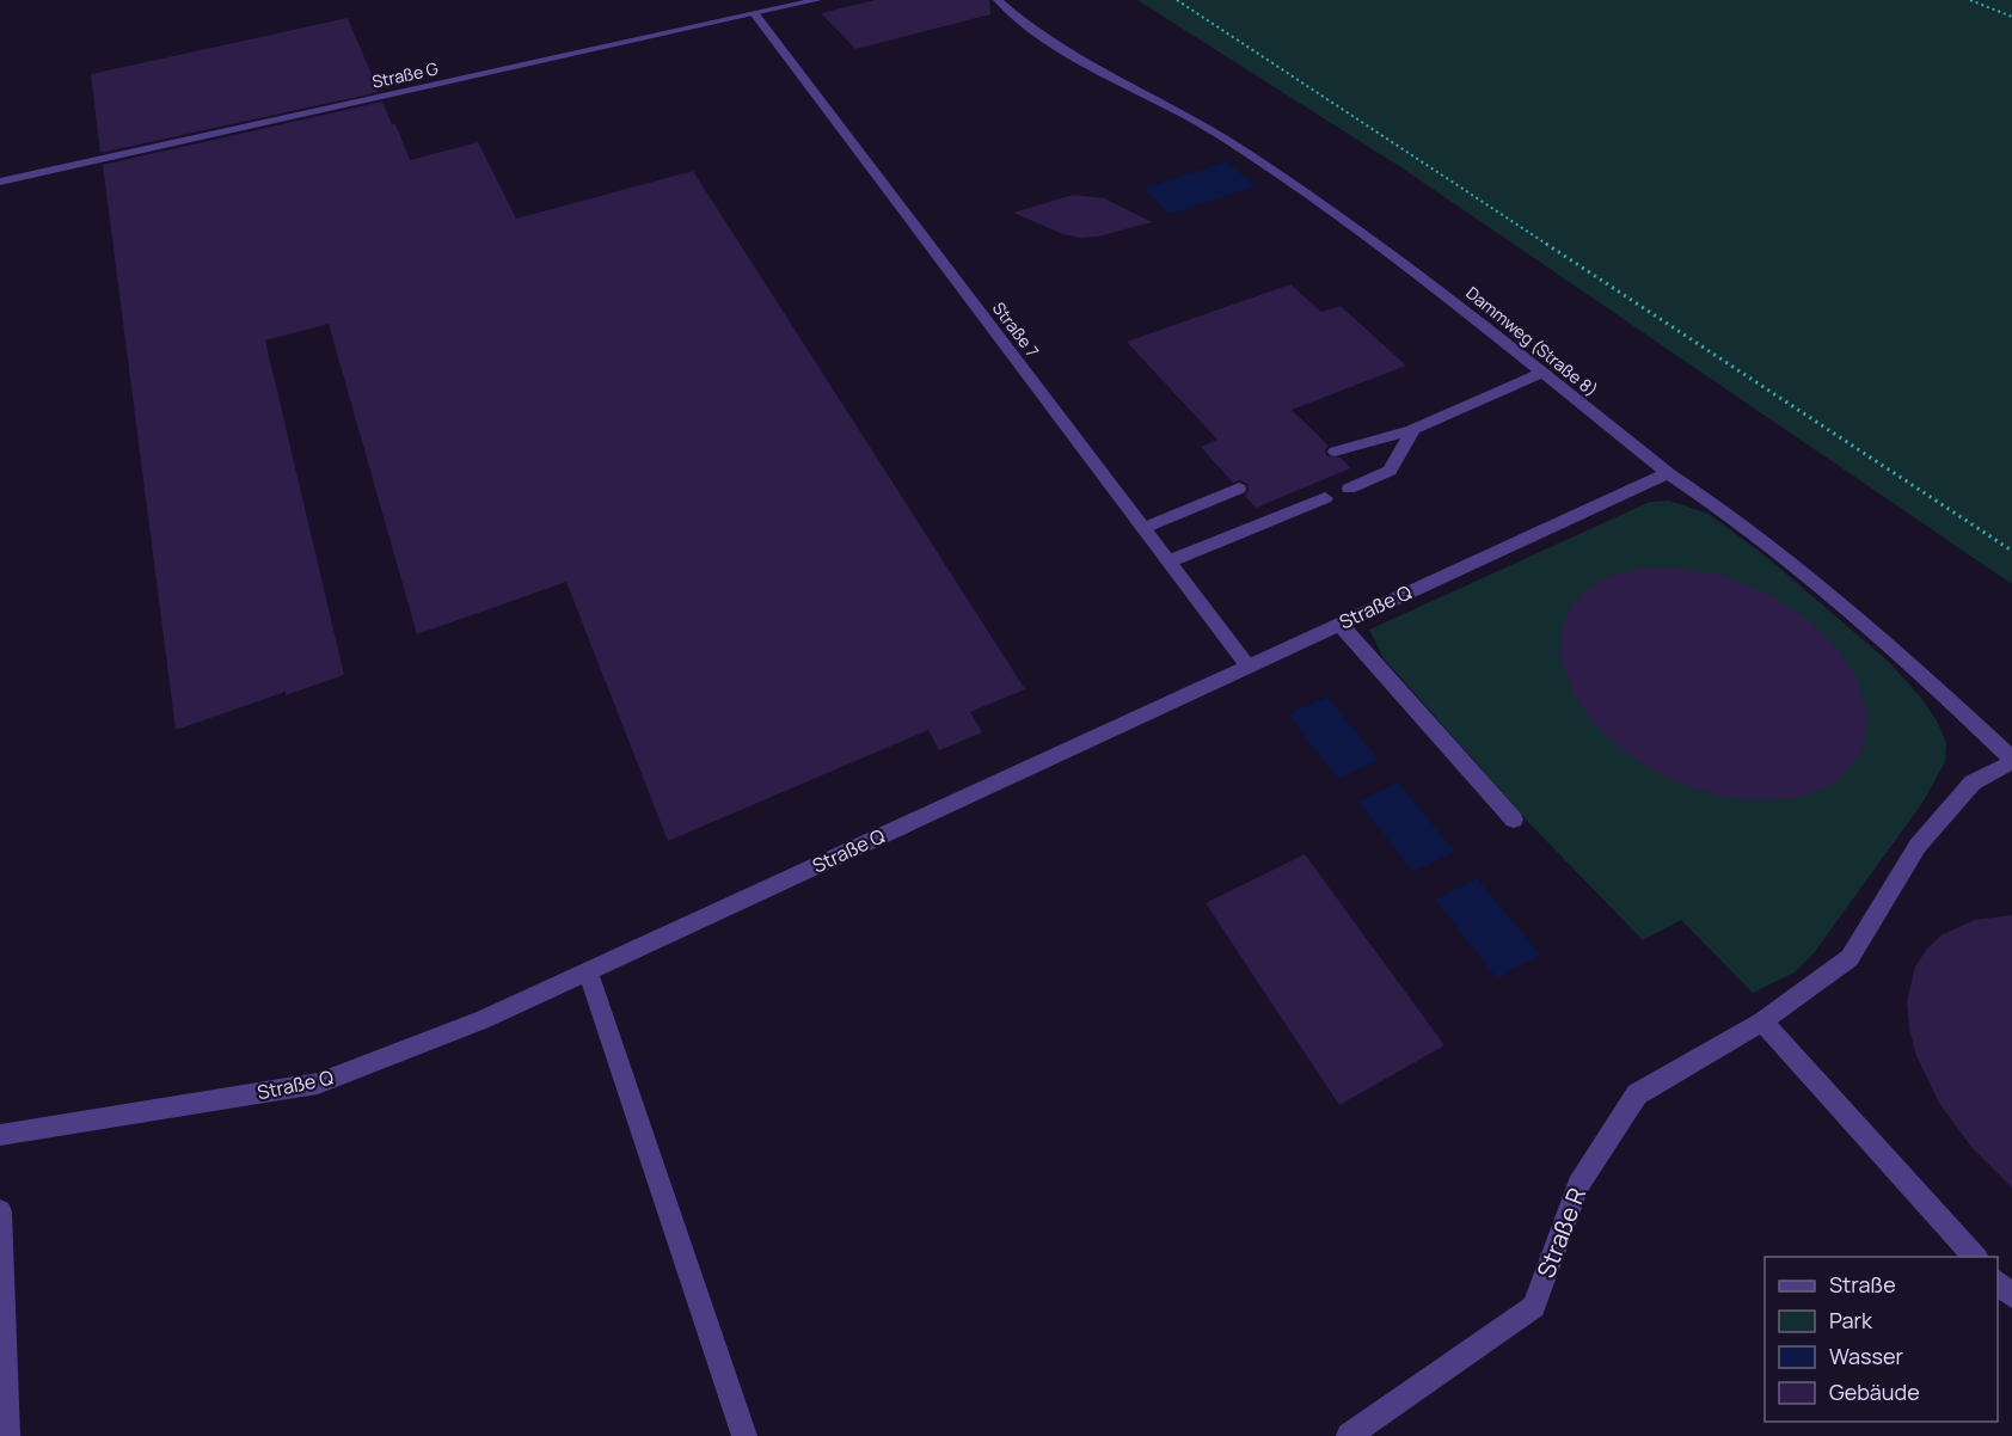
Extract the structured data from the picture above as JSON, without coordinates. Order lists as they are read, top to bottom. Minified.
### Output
{"streets":{"street":["Straße G","Straße 7","Dammweg (Straße 8)","Straße Q","Straße R"]},"crossings":[["Straße G","Straße 7"],["Straße 7","Straße Q"],["Dammweg (Straße 8)","Straße Q"],["Dammweg (Straße 8)","Straße R"]],"legend":["Straße","Park","Wasser","Gebäude"]}
